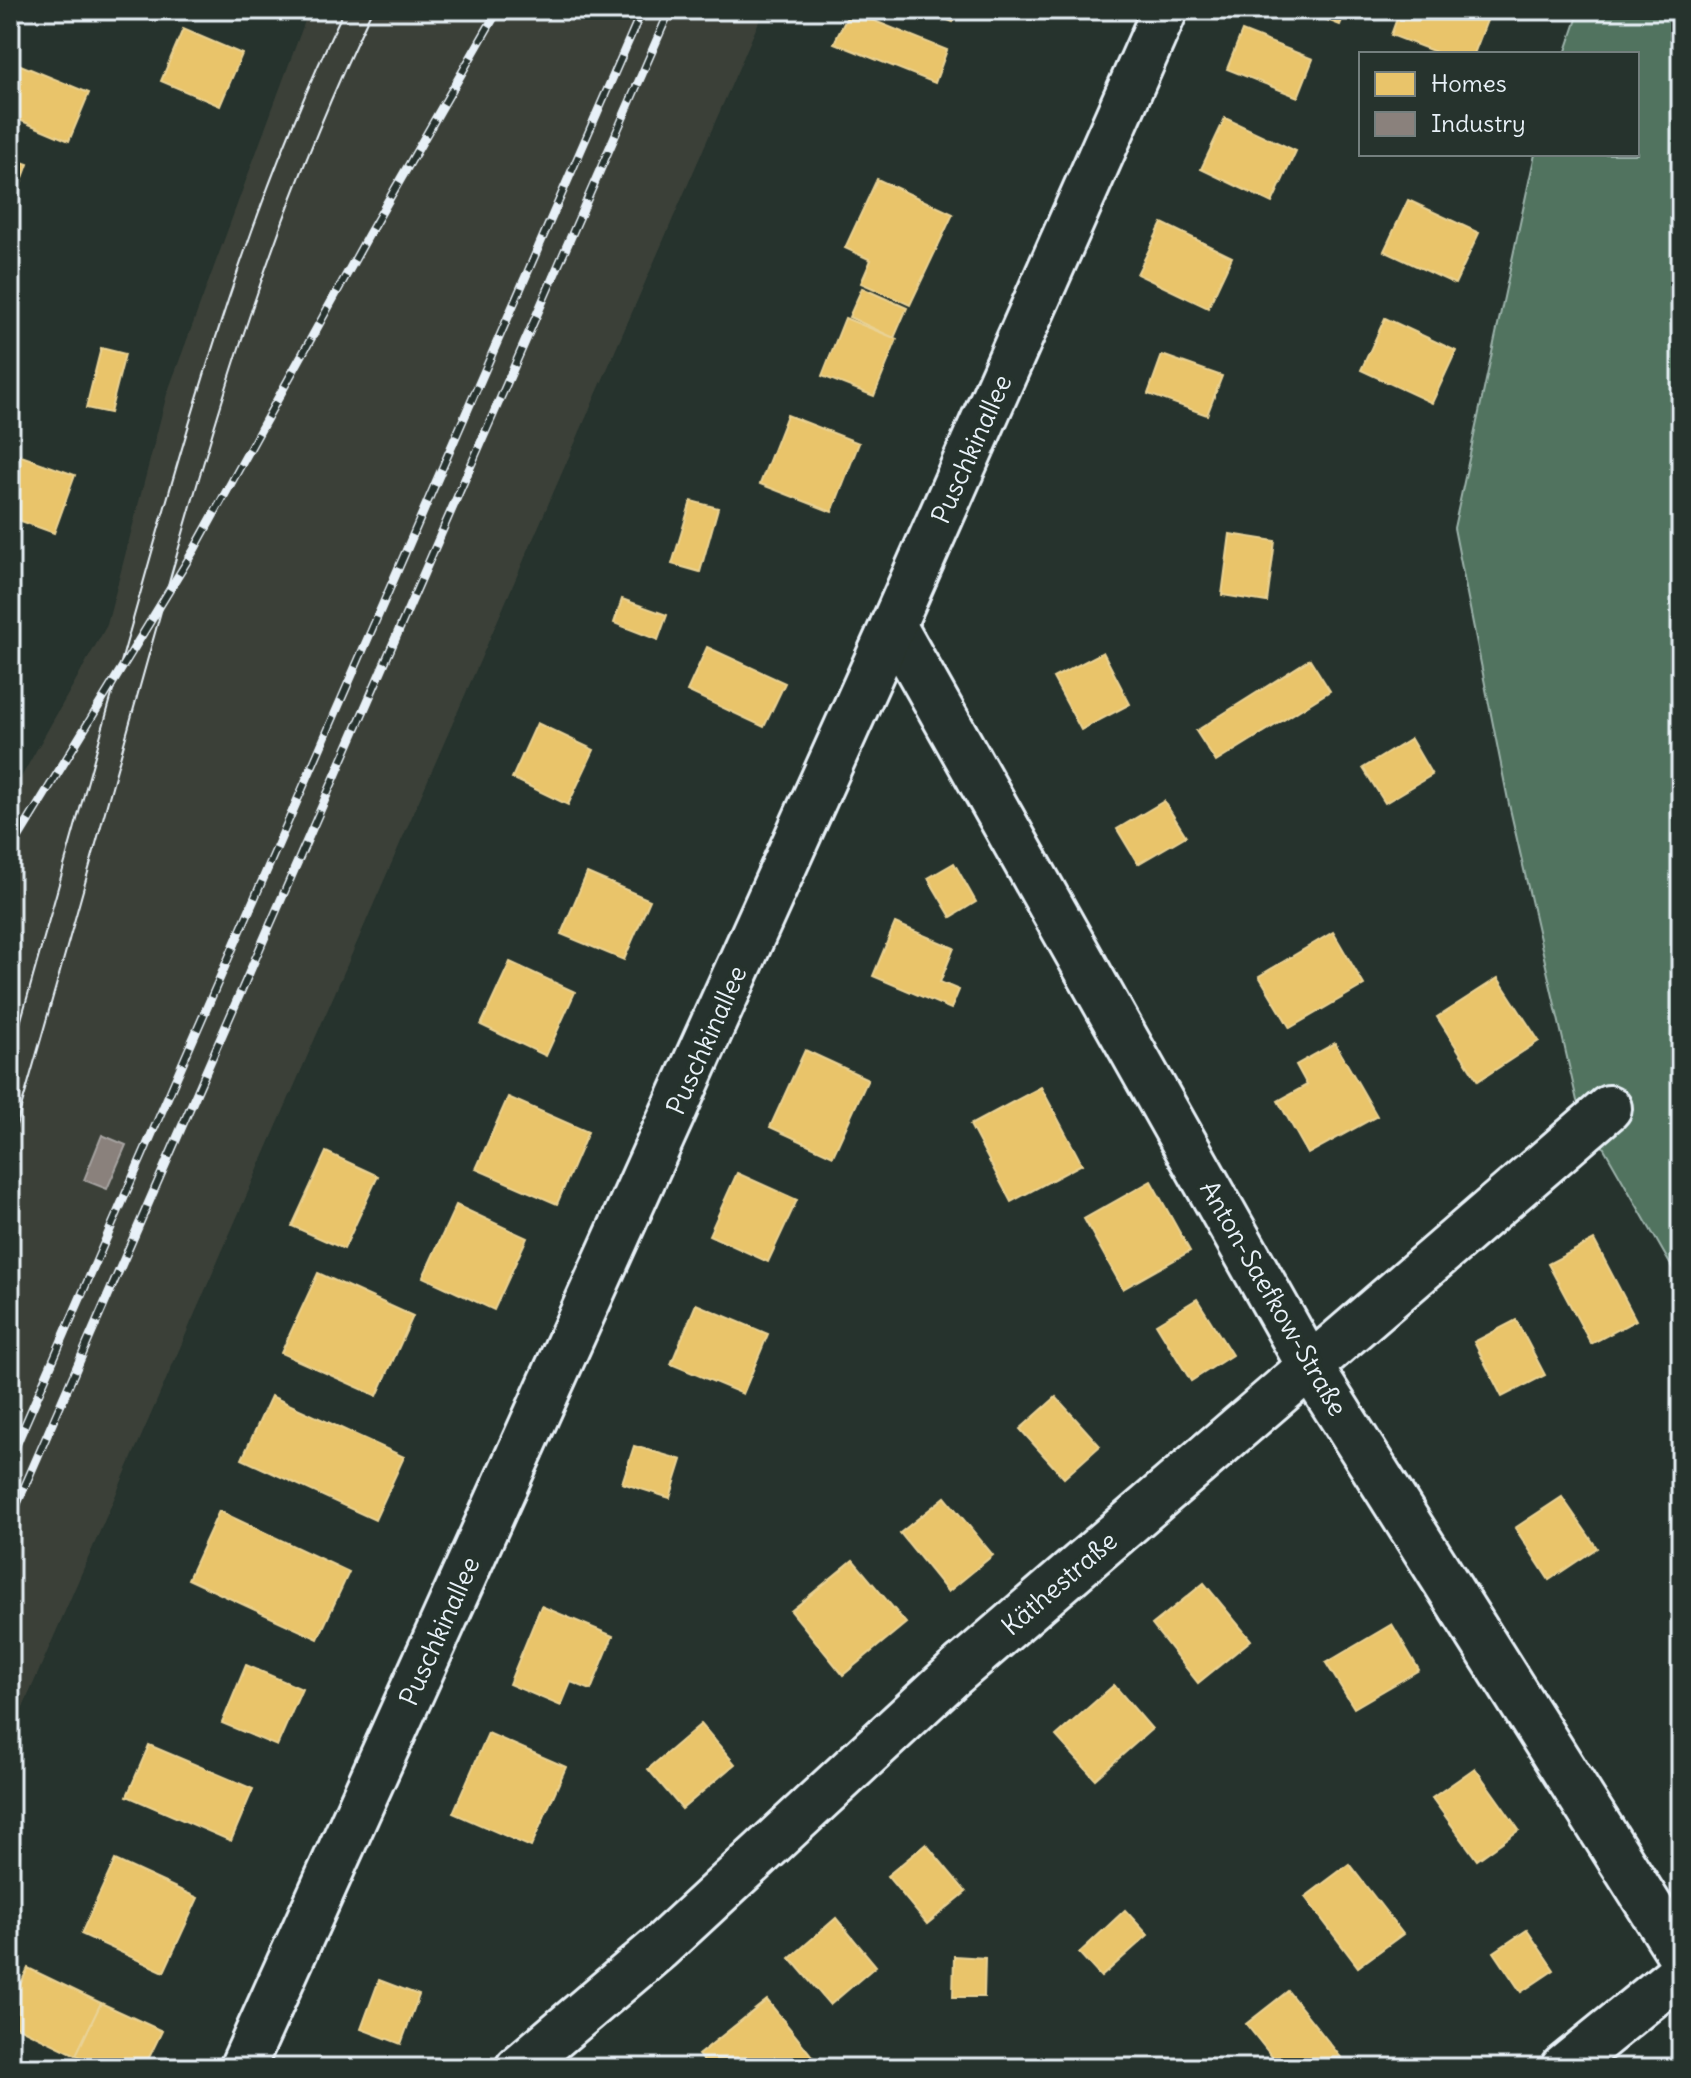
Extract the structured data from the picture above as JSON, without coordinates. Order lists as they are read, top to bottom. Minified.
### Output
{"streets":{"street":["Puschkinallee","Anton-Saefkow-Straße","Käthestraße"]},"crossings":[["Puschkinallee","Anton-Saefkow-Straße"],["Anton-Saefkow-Straße","Käthestraße"]],"legend":["Homes","Industry"]}
